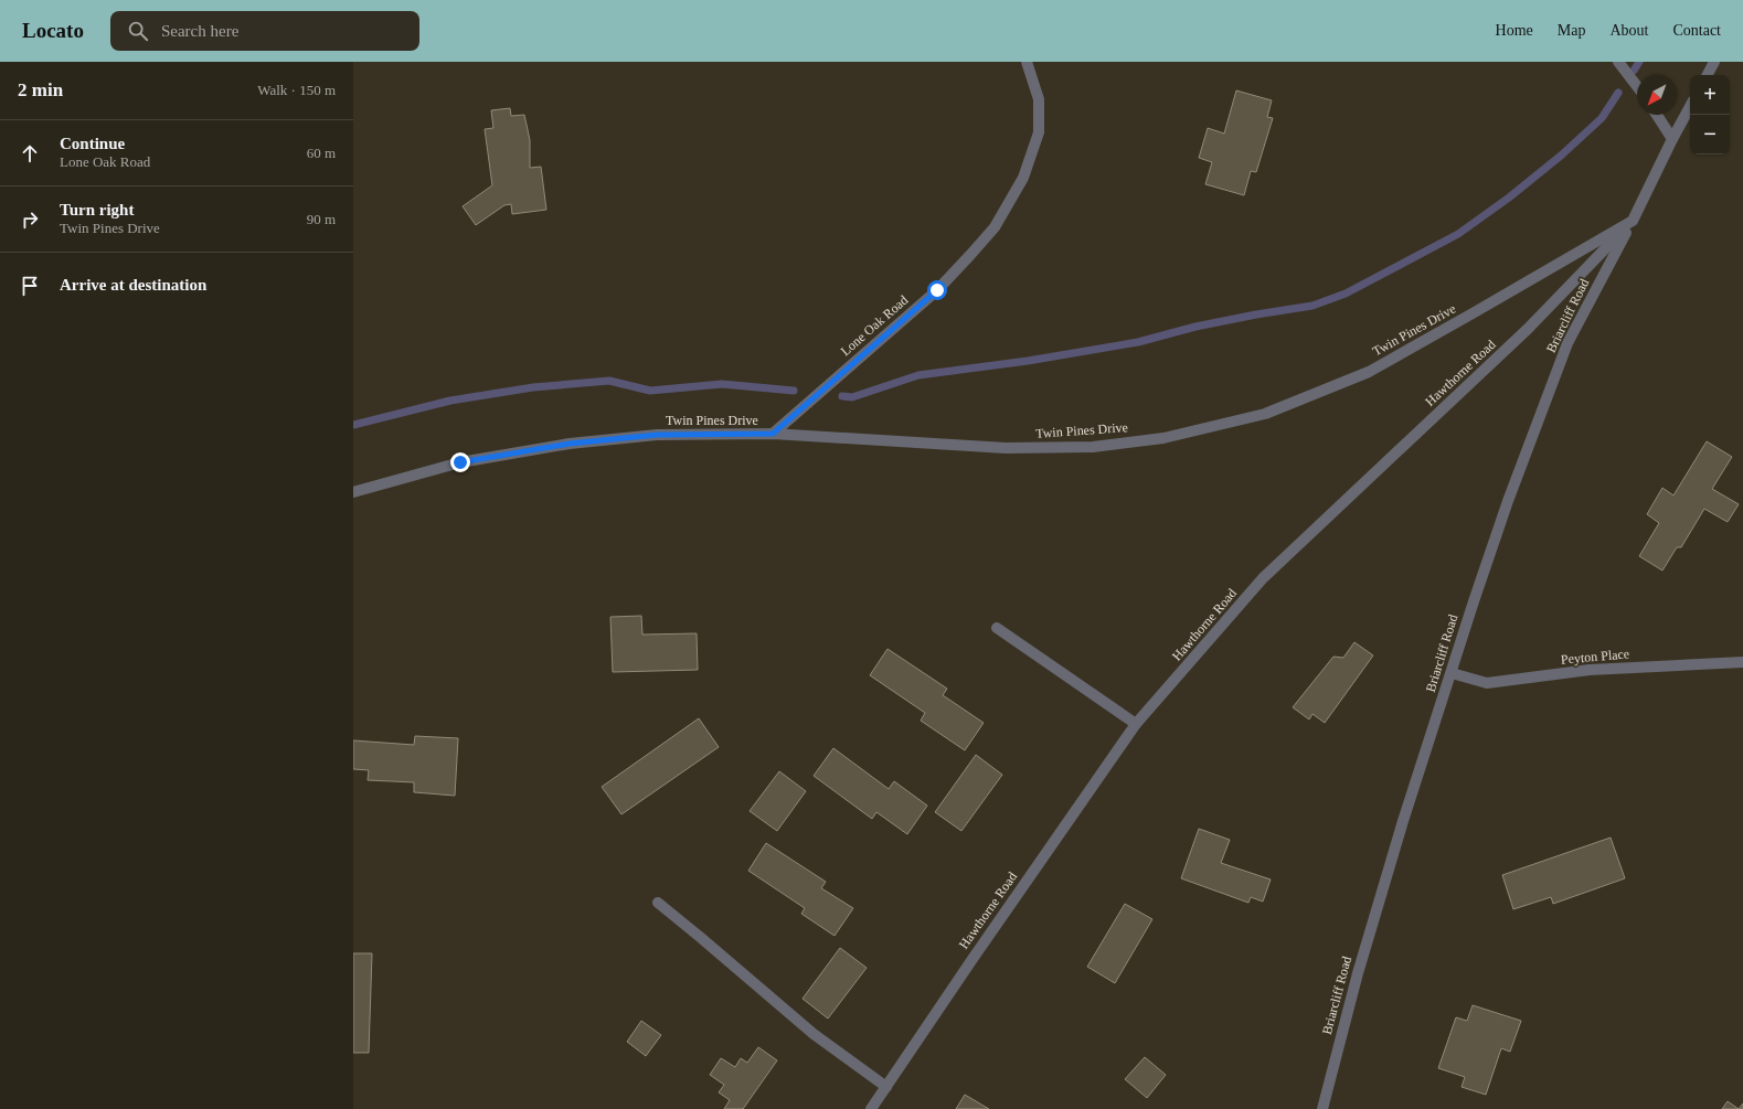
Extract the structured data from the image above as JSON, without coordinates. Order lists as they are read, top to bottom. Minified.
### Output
{"streets":{"street":["Briarcliff Road","Lone Oak Road","Twin Pines Drive","Hawthorne Road","Peyton Place"]},"crossings":[["Briarcliff Road","Twin Pines Drive"],["Briarcliff Road","Hawthorne Road"],["Briarcliff Road","Peyton Place"],["Lone Oak Road","Twin Pines Drive"],["Twin Pines Drive","Hawthorne Road"]],"north":"bottom left","page":{"header":"Locato","search":"Search here","nav":["Home","Map","About","Contact"],"heading":["2 min","Walk · 150 m"],"map_buttons":["+","−"],"list":[["Continue","Lone Oak Road","60 m"],["Turn right","Twin Pines Drive","90 m"],"Arrive at destination"]}}
